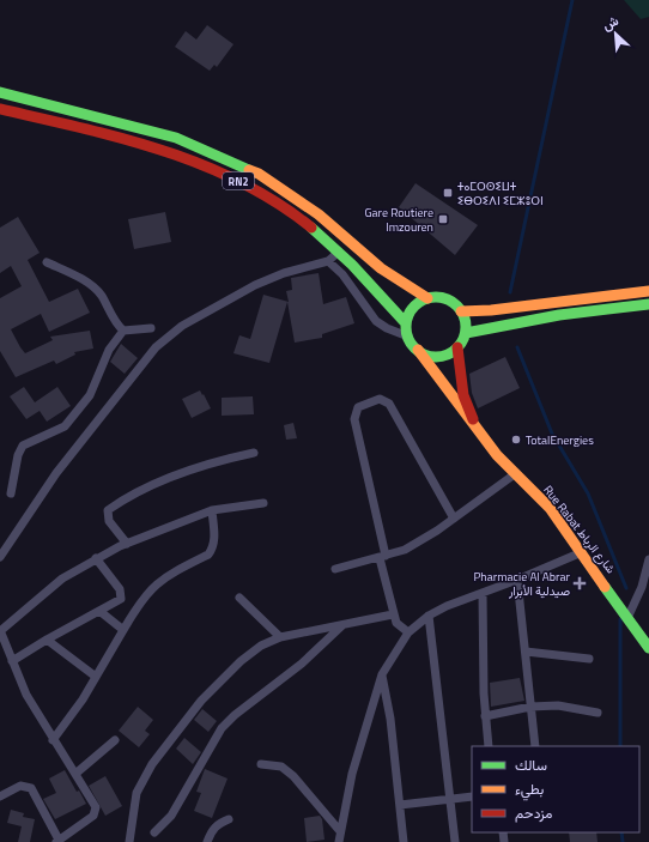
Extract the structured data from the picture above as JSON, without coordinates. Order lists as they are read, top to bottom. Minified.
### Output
{"streets":{"main road":["RN2","Rue Rabat شارع الرباط"]},"crossings":[["RN2","Rue Rabat شارع الرباط"]],"places":{"transit":["ⵜⴰⵎⵔⵙⵉⵡⵜ ⵉⴱⵔⵉⴷⵏ ⵉⵎⵣⵓⵔⵏ","Gare Routiere Imzouren"],"other":["TotalEnergies"],"health":["Pharmacie Al Abrar صيدلية الأبرار"]},"legend":["سالك","بطيء","مزدحم"],"north":"top left"}
